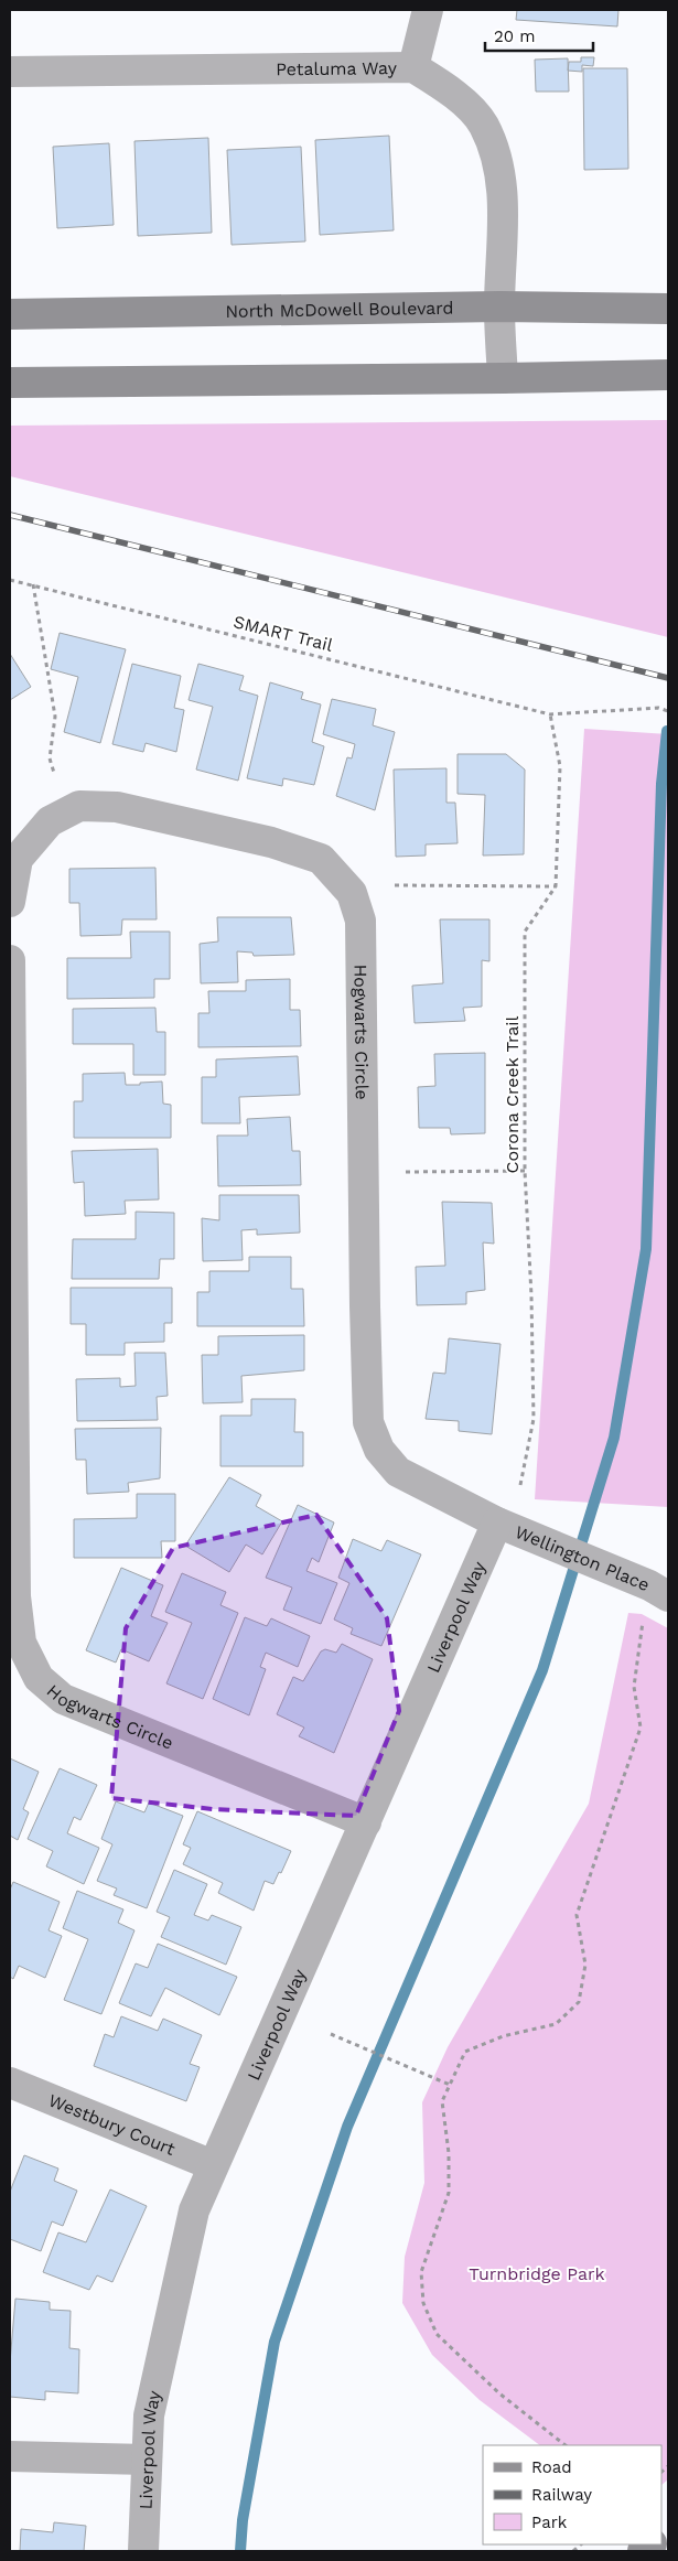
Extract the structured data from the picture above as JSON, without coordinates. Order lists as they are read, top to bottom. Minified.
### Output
{"streets":{"main road":["North McDowell Boulevard"],"street":["Petaluma Way","Hogwarts Circle","Wellington Place","Liverpool Way","Westbury Court"],"path":["SMART Trail","Corona Creek Trail"]},"crossings":[["Petaluma Way","North McDowell Boulevard"],["Hogwarts Circle","Wellington Place"],["Hogwarts Circle","Liverpool Way"],["Wellington Place","Liverpool Way"],["Liverpool Way","Westbury Court"]],"parks":["Turnbridge Park"],"legend":["Road","Railway","Park"],"scale_bar":"20 m"}
